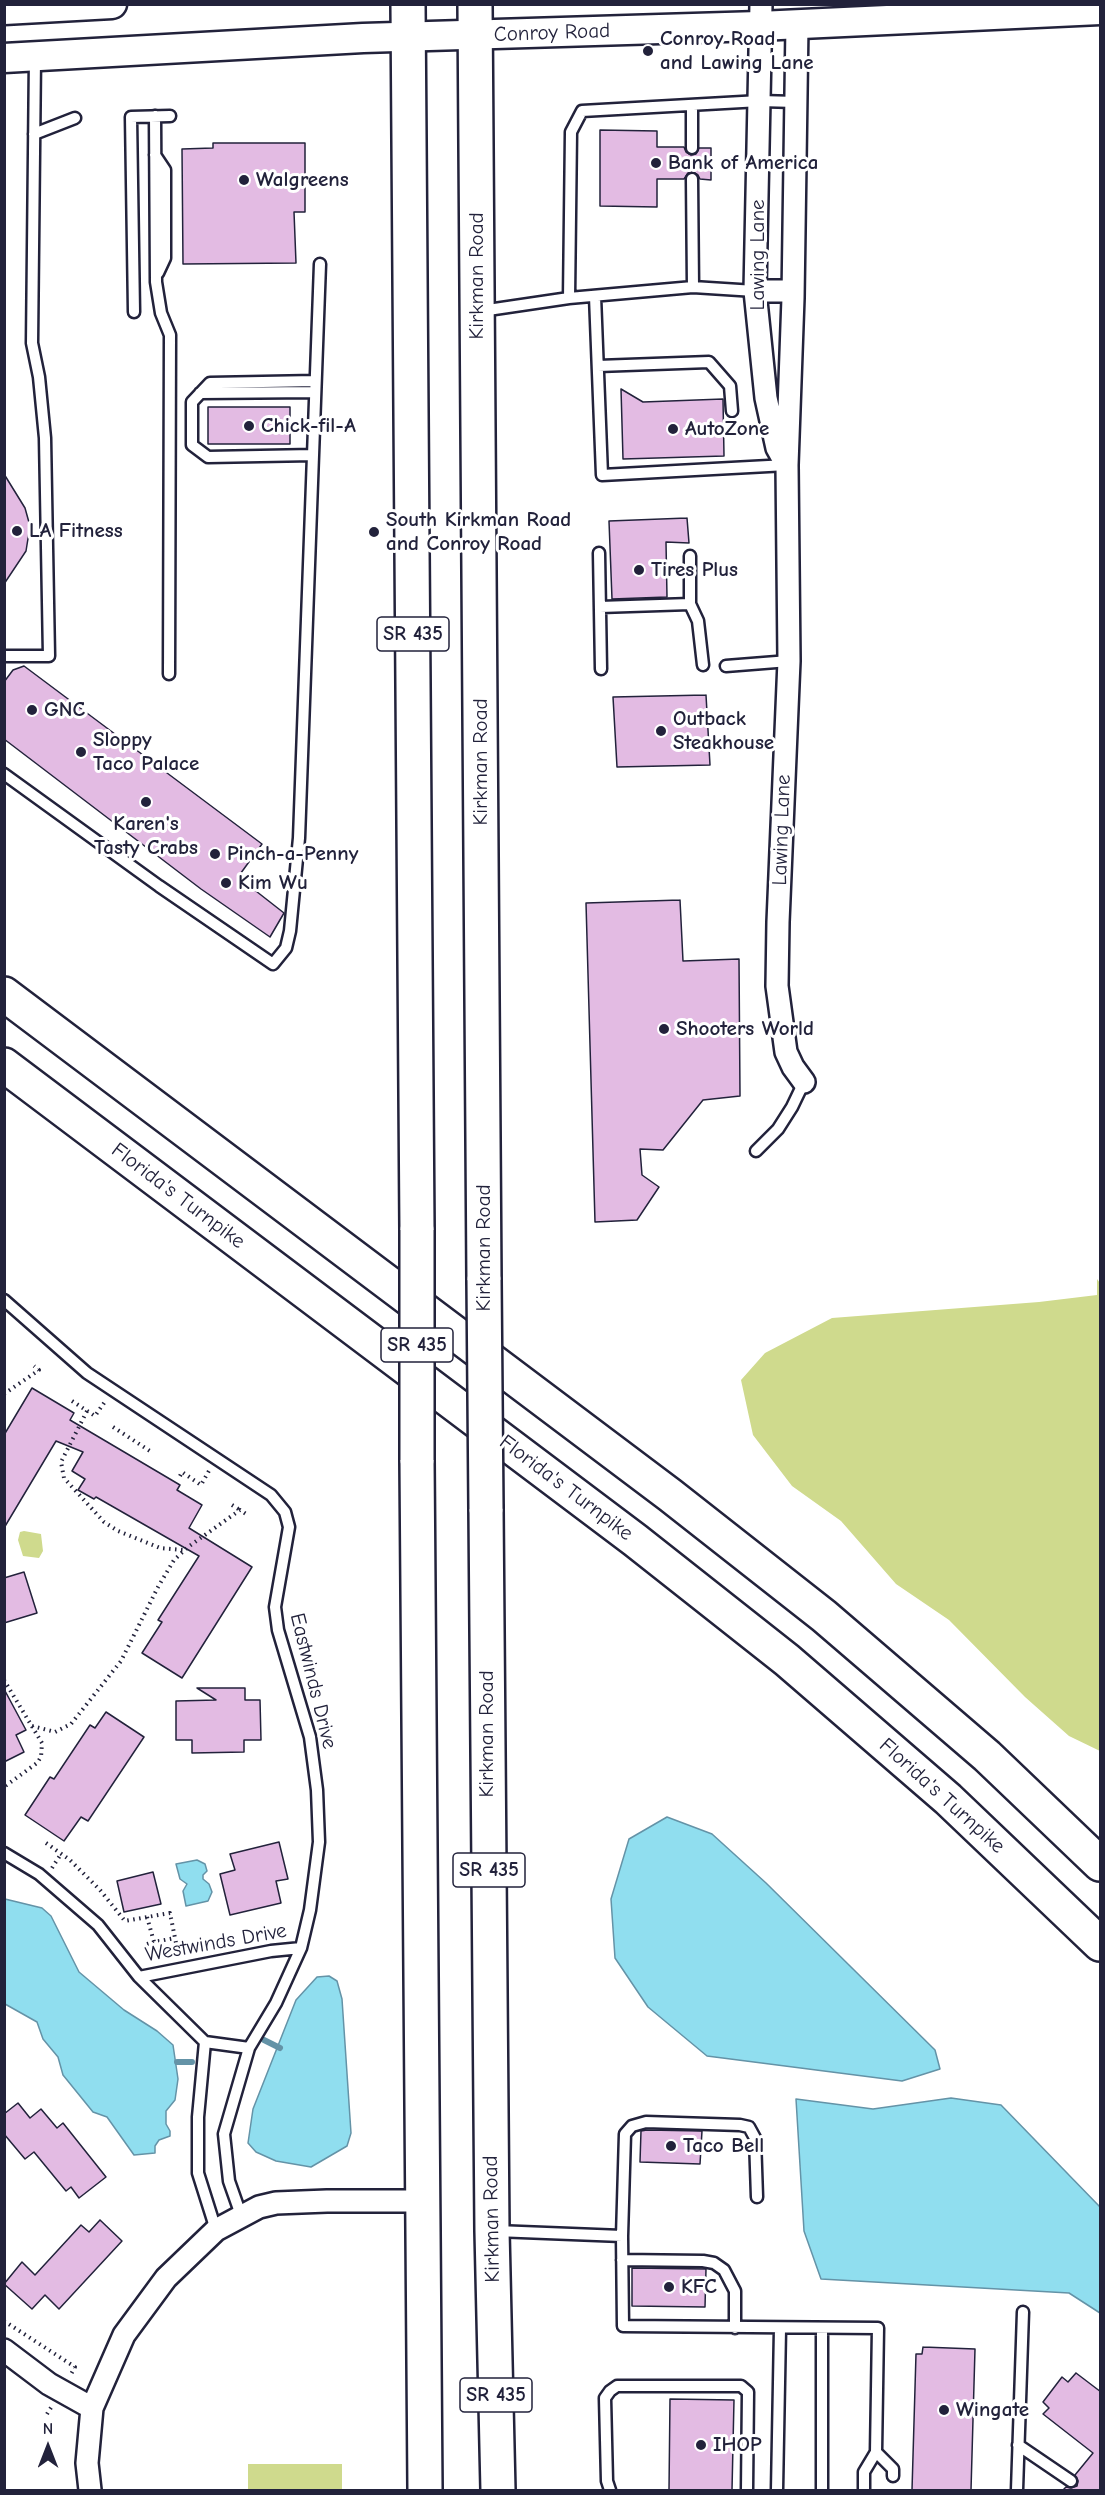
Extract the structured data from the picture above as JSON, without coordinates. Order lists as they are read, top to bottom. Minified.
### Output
{"streets":{"main road":["Conroy Road","Kirkman Road","SR 435","Florida's Turnpike"],"street":["Lawing Lane"],"lane":["Eastwinds Drive","Westwinds Drive"]},"crossings":[["Conroy Road","Lawing Lane"],["Conroy Road","Kirkman Road"],["Conroy Road","SR 435"],["Eastwinds Drive","Westwinds Drive"]],"places":["Conroy Road and Lawing Lane","Bank of America","Walgreens","Chick-fil-A","AutoZone","LA Fitness","South Kirkman Road and Conroy Road","Tires Plus","GNC","Outback Steakhouse","Sloppy Taco Palace","Karen's Tasty Crabs","Pinch-a-Penny","Kim Wu","Shooters World","Taco Bell","KFC","Wingate","IHOP"],"north":"top"}
